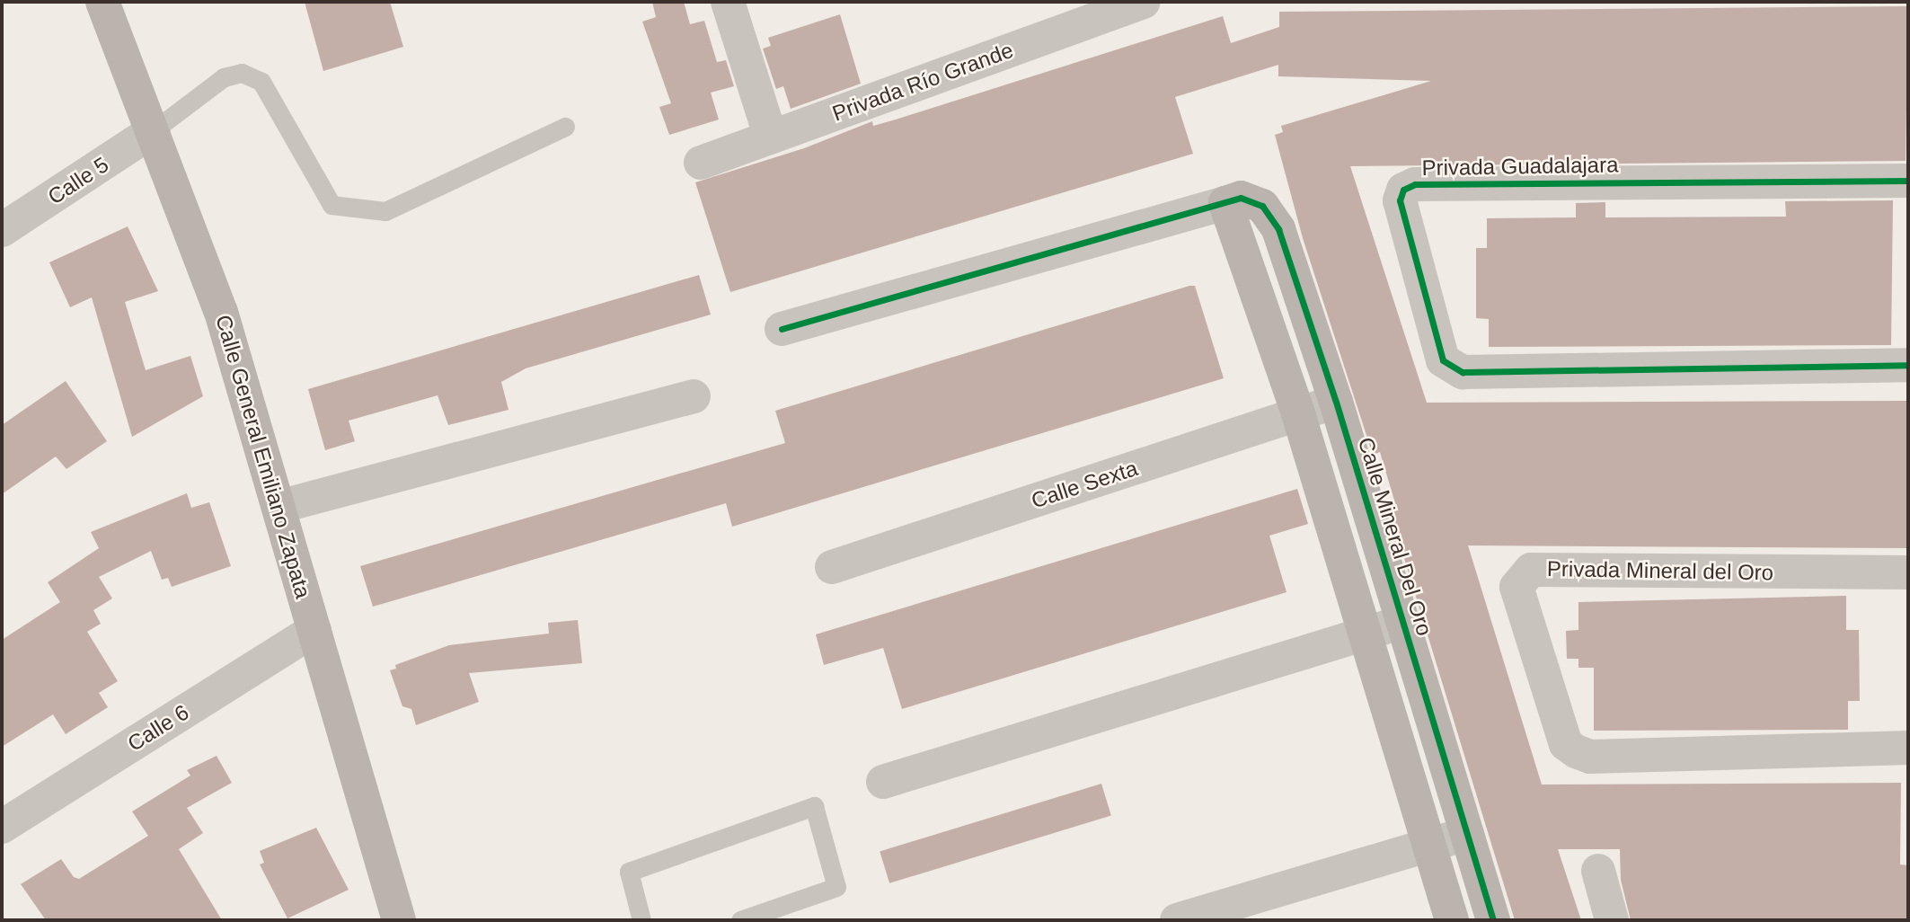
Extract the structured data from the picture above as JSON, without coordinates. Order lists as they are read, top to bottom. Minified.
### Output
{"streets":{"street":["Privada Río Grande","Privada Guadalajara","Calle 5","Calle General Emiliano Zapata","Calle Sexta","Calle Mineral Del Oro","Privada Mineral del Oro","Calle 6"]},"crossings":[["Calle 5","Calle General Emiliano Zapata"],["Calle General Emiliano Zapata","Calle 6"],["Calle Sexta","Calle Mineral Del Oro"]]}
